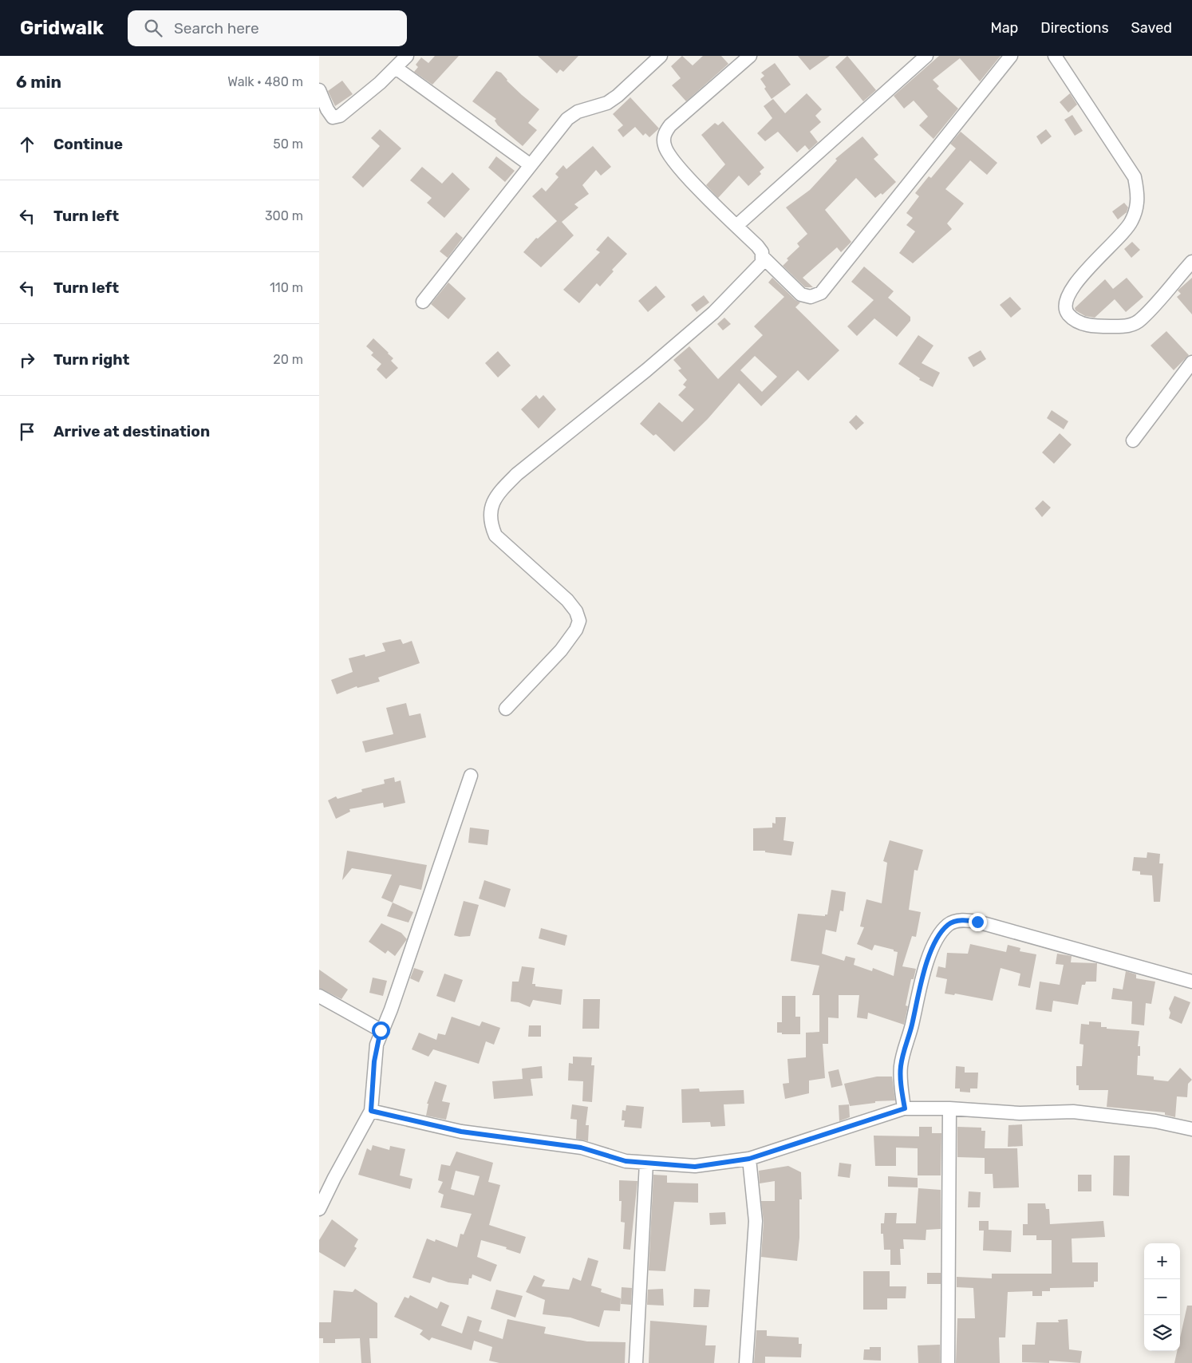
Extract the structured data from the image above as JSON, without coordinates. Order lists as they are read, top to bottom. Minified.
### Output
{"page":{"header":"Gridwalk","search":"Search here","nav":["Map","Directions","Saved"],"heading":["6 min","Walk · 480 m"],"list":[["Continue","50 m"],["Turn left","300 m"],["Turn left","110 m"],["Turn right","20 m"],"Arrive at destination"],"map_buttons":["+","−"]}}
